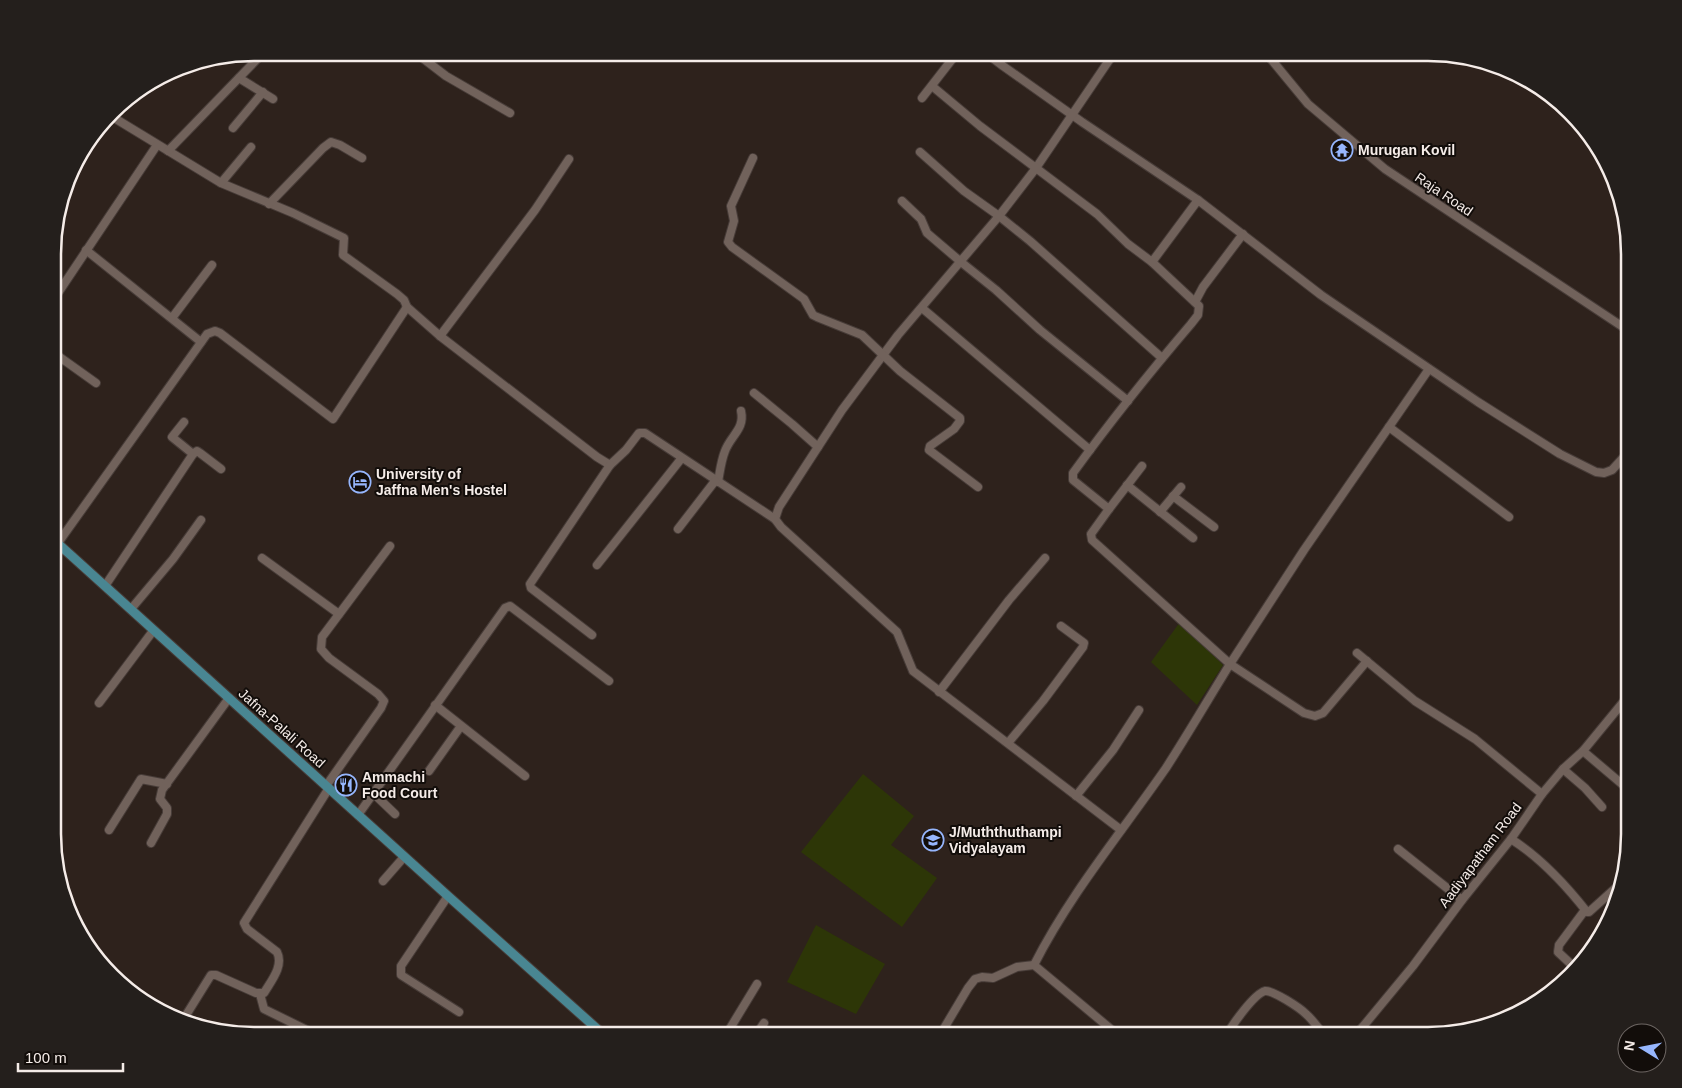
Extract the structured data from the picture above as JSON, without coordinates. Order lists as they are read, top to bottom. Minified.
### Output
{"streets":{"main road":["Jafna-Palali Road"],"street":["Raja Road","Aadiyapatham Road"]},"places":{"temple":["Murugan Kovil"],"hotel":["University of Jaffna Men's Hostel"],"restaurant":["Ammachi Food Court"],"school or university":["J/Muththuthampi Vidyalayam"]},"scale_bar":"100 m","north":"left"}
